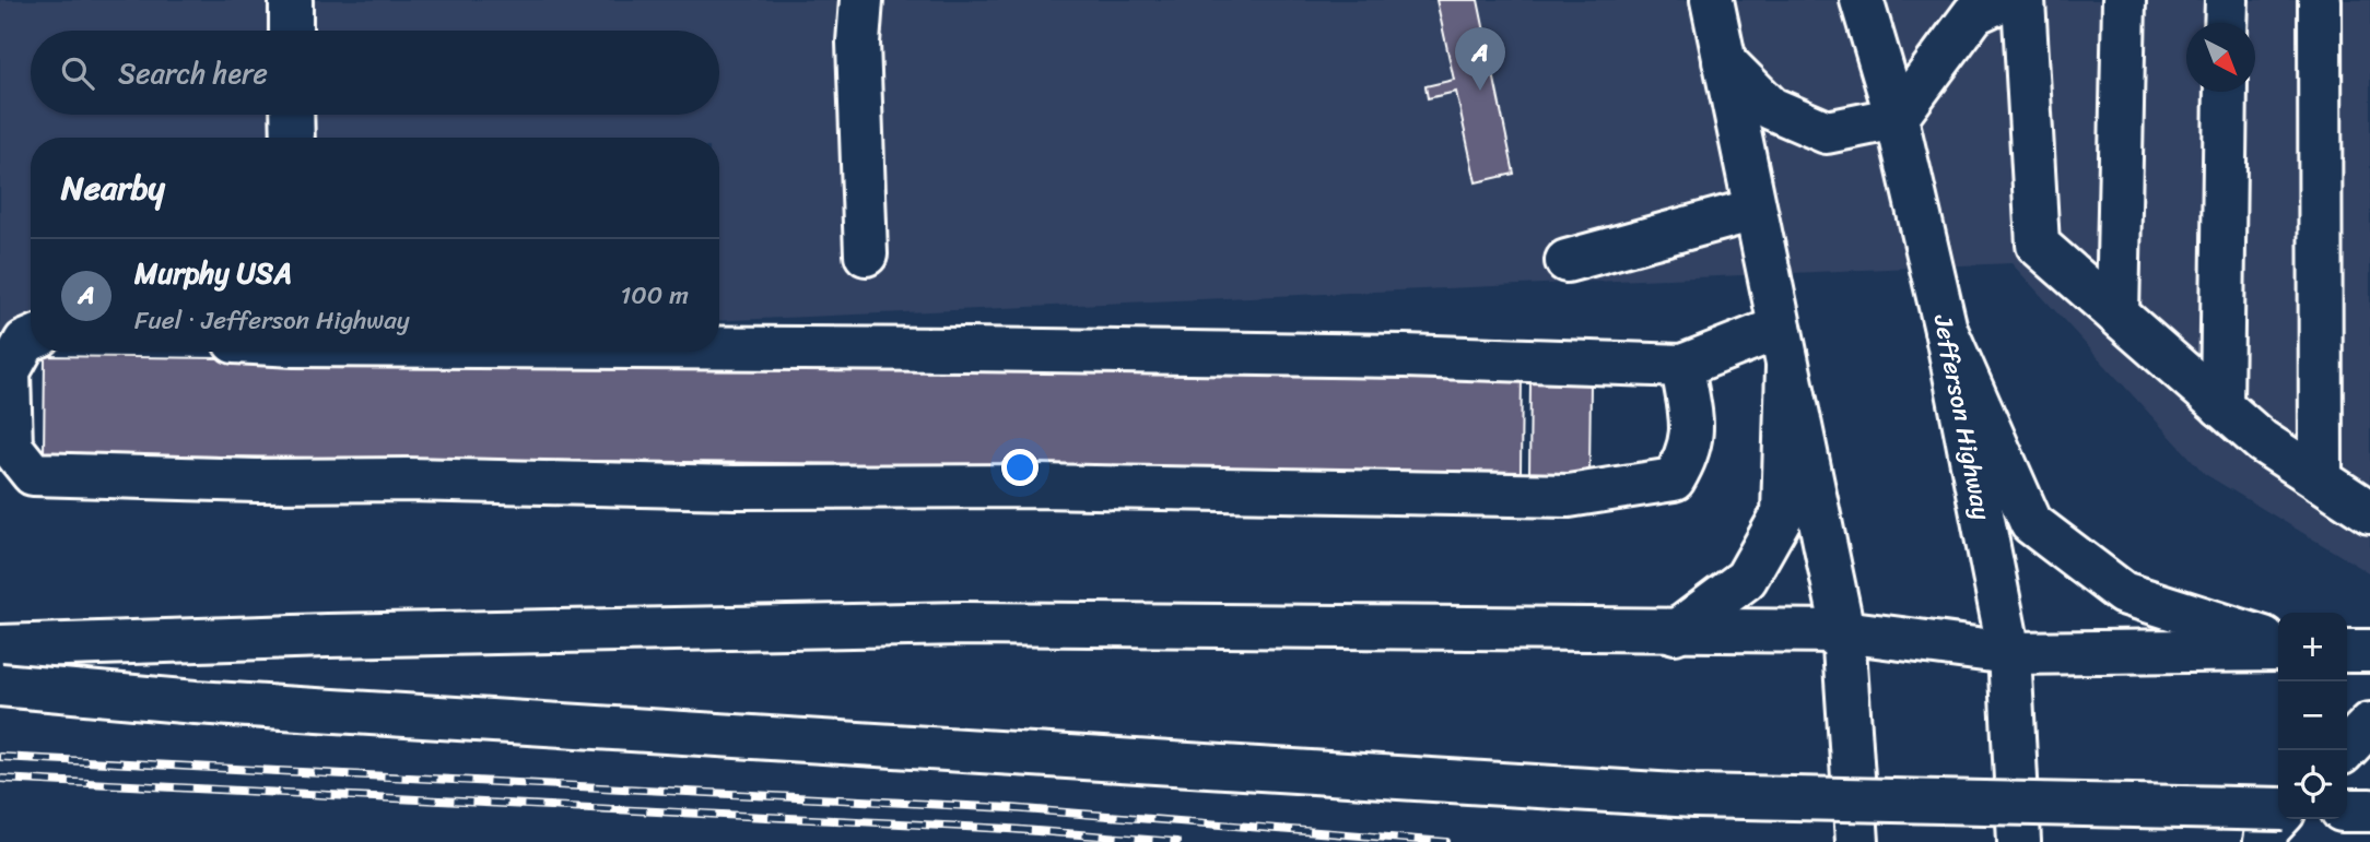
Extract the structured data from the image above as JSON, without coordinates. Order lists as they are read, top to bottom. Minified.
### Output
{"streets":{"main road":["Jefferson Highway"]},"north":"bottom right","page":{"pins":"A","search":"Search here","heading":"Nearby","list":[{"mark":"A","name":"Murphy USA","note":"Fuel · Jefferson Highway","value":"100 m"}],"map_buttons":["+","−"]}}
